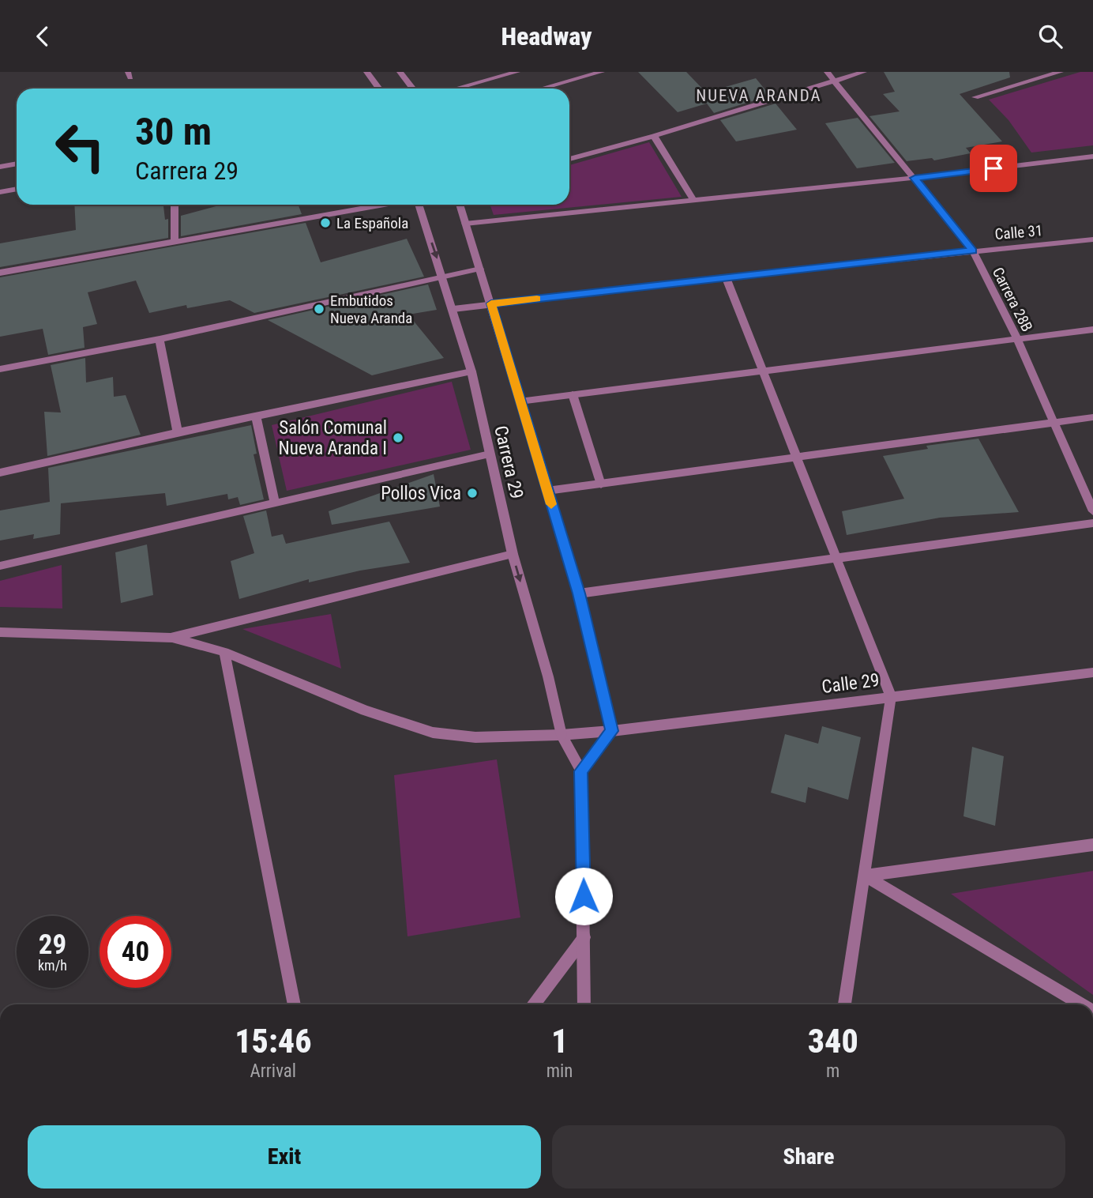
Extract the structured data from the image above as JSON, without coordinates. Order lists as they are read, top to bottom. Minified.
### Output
{"streets":{"street":["Calle 31","Carrera 28B","Carrera 29","Calle 29"]},"crossings":[["Calle 31","Carrera 28B"],["Calle 31","Carrera 29"],["Carrera 29","Calle 29"]],"districts":["NUEVA ARANDA"],"places":["La Española","Embutidos Nueva Aranda","Salón Comunal Nueva Aranda I","Pollos Vica"],"page":{"header":"Headway","turn":["30 m","Carrera 29"],"speed":"29 km/h","limit":"40","eta":["15:46","Arrival","1","min","340","m"],"buttons":["Exit","Share"]}}
